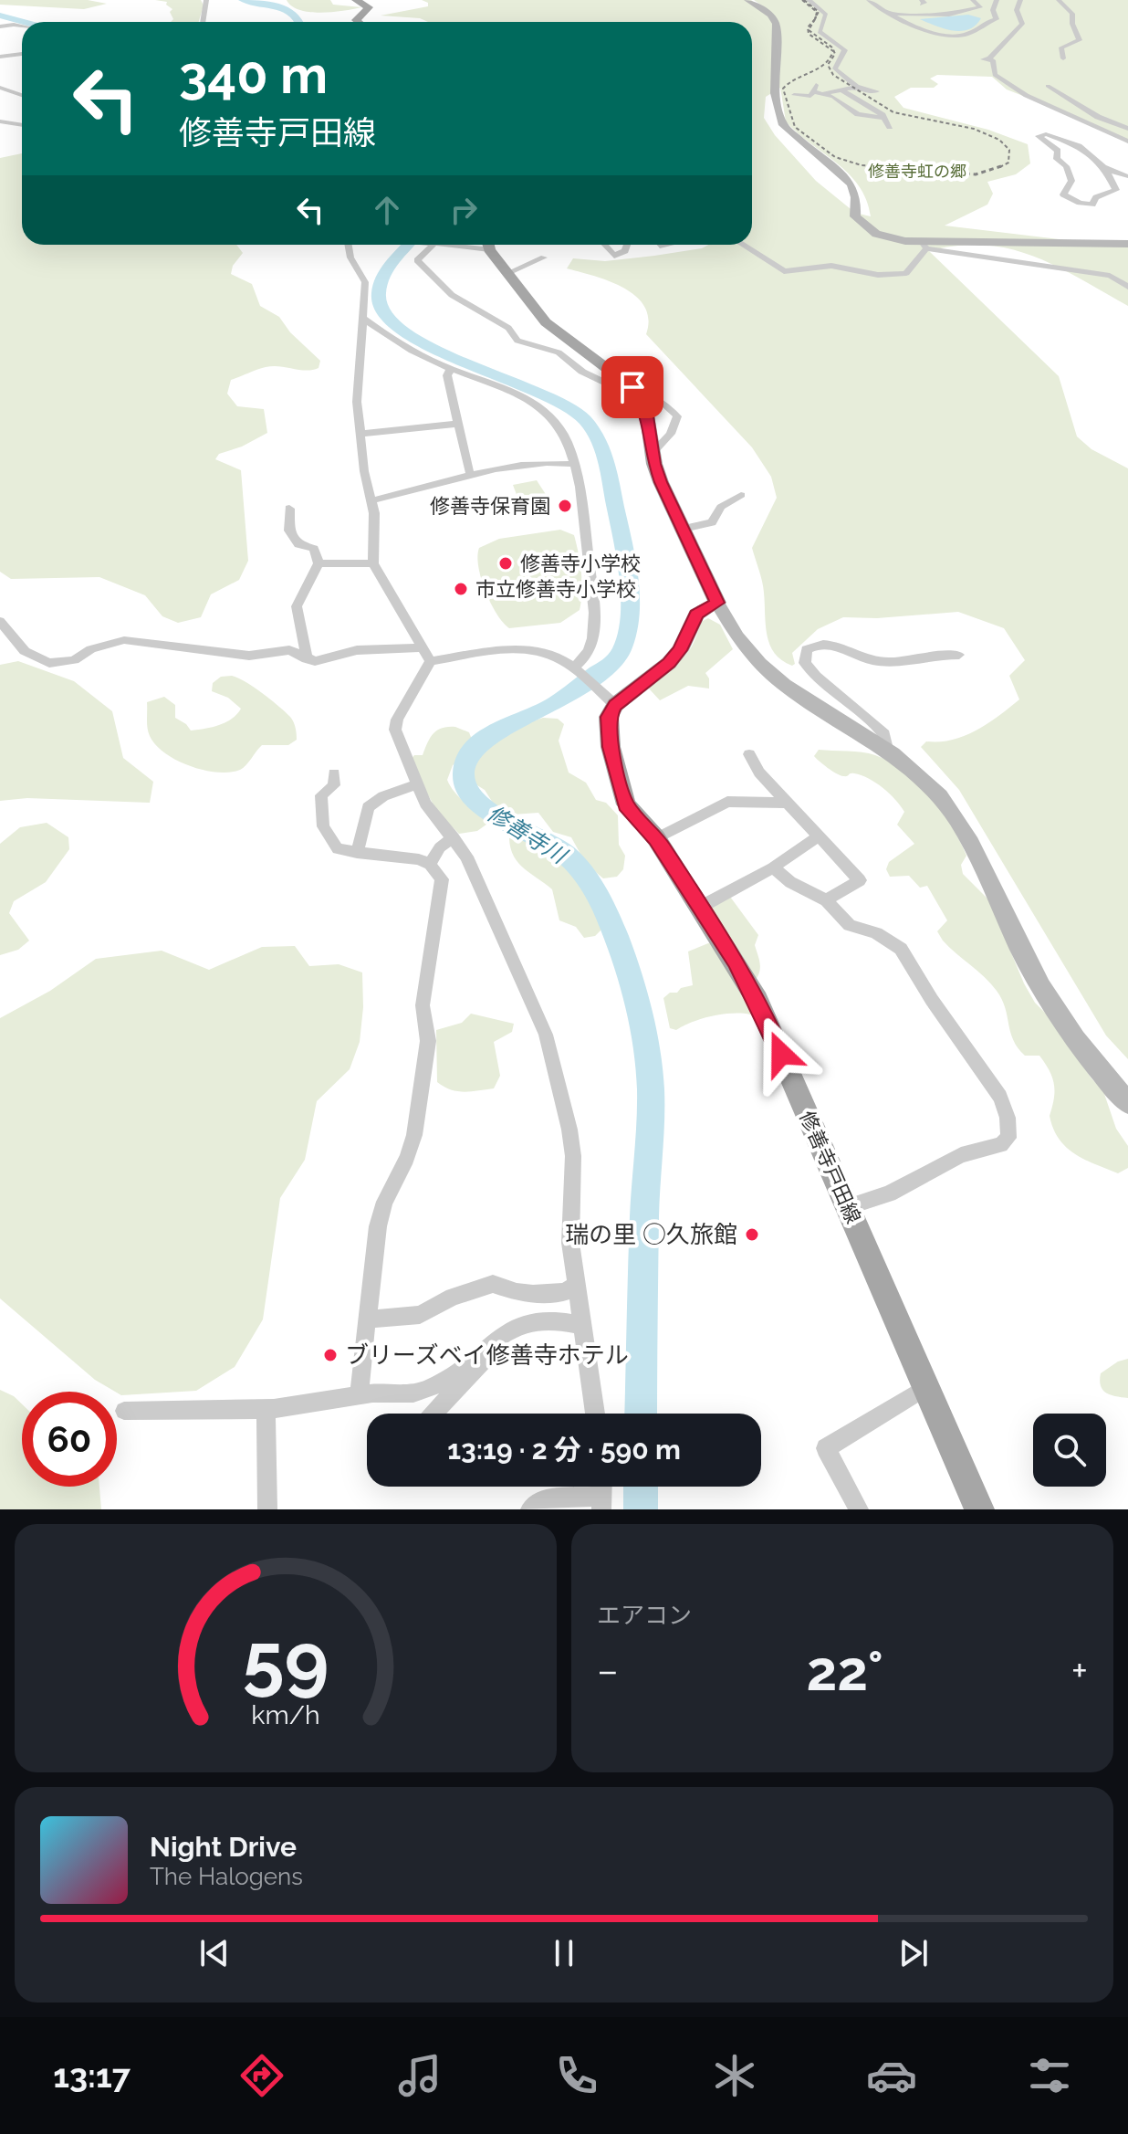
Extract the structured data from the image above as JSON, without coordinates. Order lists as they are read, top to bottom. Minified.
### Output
{"streets":{"main road":["修善寺戸田線"]},"water":["修善寺川"],"parks":["修善寺虹の郷"],"places":["修善寺保育園","修善寺小学校","市立修善寺小学校","瑞の里 ○久旅館","ブリーズベイ修善寺ホテル"],"page":{"turn":["340 m","修善寺戸田線"],"limit":"60","trip":"13:19 · 2 分 · 590 m","tile":"エアコン","heat":["−","22°","+"],"song":["Night Drive","The Halogens"],"tabs":"13:17","gauge":["59","km/h"]}}
